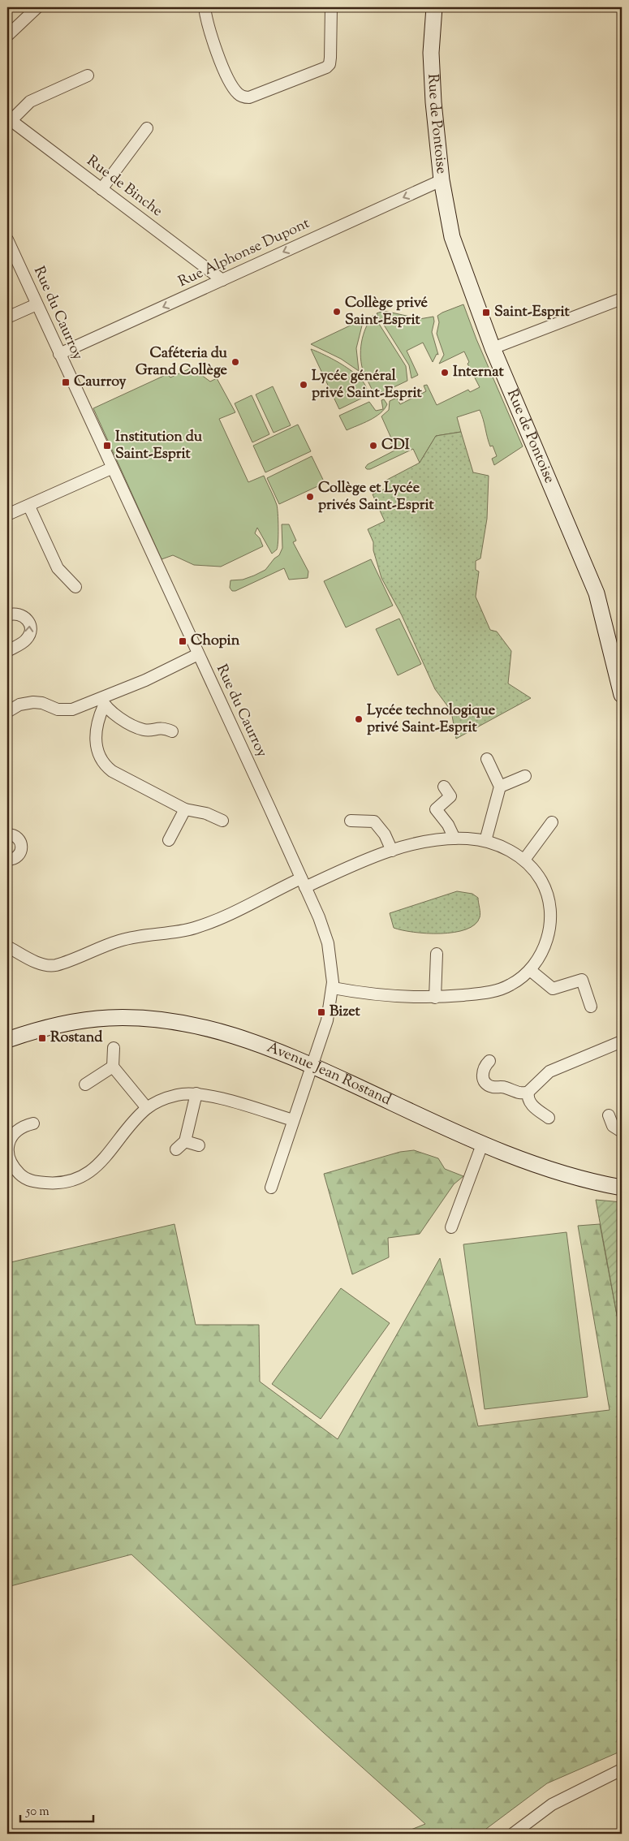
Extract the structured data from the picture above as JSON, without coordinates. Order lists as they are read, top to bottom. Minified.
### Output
{"streets":{"street":["Rue de Pontoise","Rue de Binche","Rue Alphonse Dupont","Rue du Caurroy","Avenue Jean Rostand"]},"crossings":[["Rue de Pontoise","Rue Alphonse Dupont"],["Rue de Binche","Rue Alphonse Dupont"],["Rue Alphonse Dupont","Rue du Caurroy"],["Rue du Caurroy","Avenue Jean Rostand"]],"one_way":["Rue Alphonse Dupont"],"places":{"other":["Collège privé Saint-Esprit","Caféteria du Grand Collège","Internat","Lycée général privé Saint-Esprit","CDI","Collège et Lycée privés Saint-Esprit","Lycée technologique privé Saint-Esprit"],"transit":["Saint-Esprit","Caurroy","Institution du Saint-Esprit","Chopin","Bizet","Rostand"]},"scale_bar":"50 m"}
